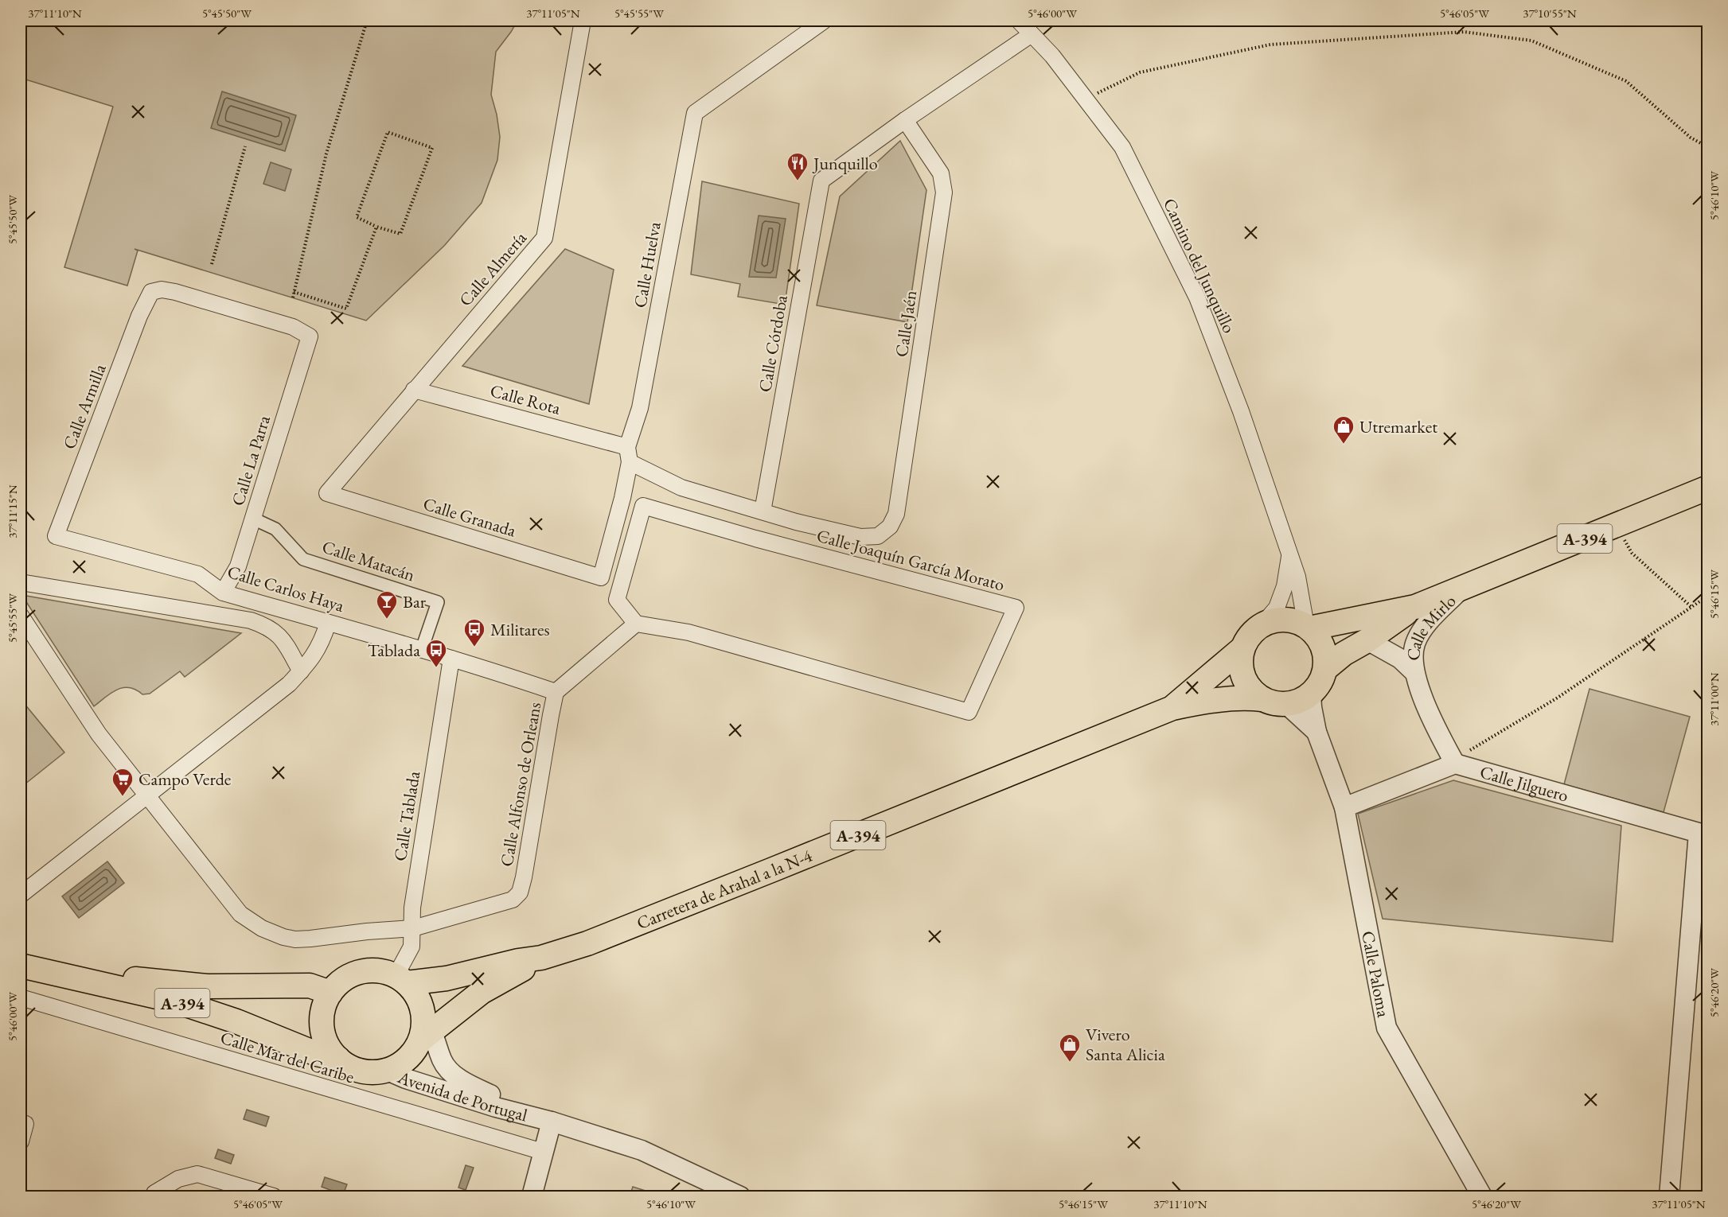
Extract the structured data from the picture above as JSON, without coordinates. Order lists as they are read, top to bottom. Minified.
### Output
{"streets":{"main road":["A-394","Carretera de Arahal a la N-4"],"street":["Calle Huelva","Camino del Junquillo","Calle Almería","Calle Jaén","Calle Córdoba","Calle Rota","Calle Armilla","Calle La Parra","Calle Granada","Calle Joaquín García Morato","Calle Matacán","Calle Carlos Haya","Calle Mirlo","Calle Jilguero","Calle Alfonso de Orleans","Calle Tablada","Calle Paloma","Calle Mar del Caribe","Avenida de Portugal"]},"crossings":[["Calle Huelva","Calle Rota"],["Calle Huelva","Calle Granada"],["Camino del Junquillo","Calle Córdoba"],["Camino del Junquillo","A-394"],["Camino del Junquillo","Carretera de Arahal a la N-4"],["Camino del Junquillo","Calle Paloma"],["Calle Almería","Calle Rota"],["Calle Almería","Calle Granada"],["Calle Jaén","Calle Córdoba"],["Calle Armilla","Calle La Parra"],["Calle Armilla","Calle Carlos Haya"],["Calle La Parra","Calle Matacán"],["Calle La Parra","Calle Carlos Haya"],["A-394","Calle Mirlo"],["A-394","Calle Tablada"],["A-394","Carretera de Arahal a la N-4"],["A-394","Calle Paloma"],["A-394","Avenida de Portugal"],["Calle Joaquín García Morato","Calle Alfonso de Orleans"],["Calle Matacán","Calle Carlos Haya"],["Calle Carlos Haya","Calle Alfonso de Orleans"],["Calle Carlos Haya","Calle Tablada"],["Calle Mirlo","Calle Jilguero"],["Calle Jilguero","Calle Paloma"],["Calle Alfonso de Orleans","Calle Tablada"],["Calle Tablada","Carretera de Arahal a la N-4"],["Calle Tablada","Avenida de Portugal"],["Carretera de Arahal a la N-4","Calle Paloma"],["Carretera de Arahal a la N-4","Avenida de Portugal"]],"places":{"restaurant":["Junquillo"],"shop":["Utremarket","Vivero Santa Alicia"],"bar":["Bar"],"bus stop":["Militares","Tablada"],"supermarket":["Campo Verde"]},"coordinates":["37°11'10\"N","5°45'50\"W","37°11'05\"N","5°45'55\"W","5°46'00\"W","5°46'05\"W","37°10'55\"N","5°46'10\"W","37°11'15\"N","5°46'15\"W","37°11'00\"N","5°46'20\"W"]}
